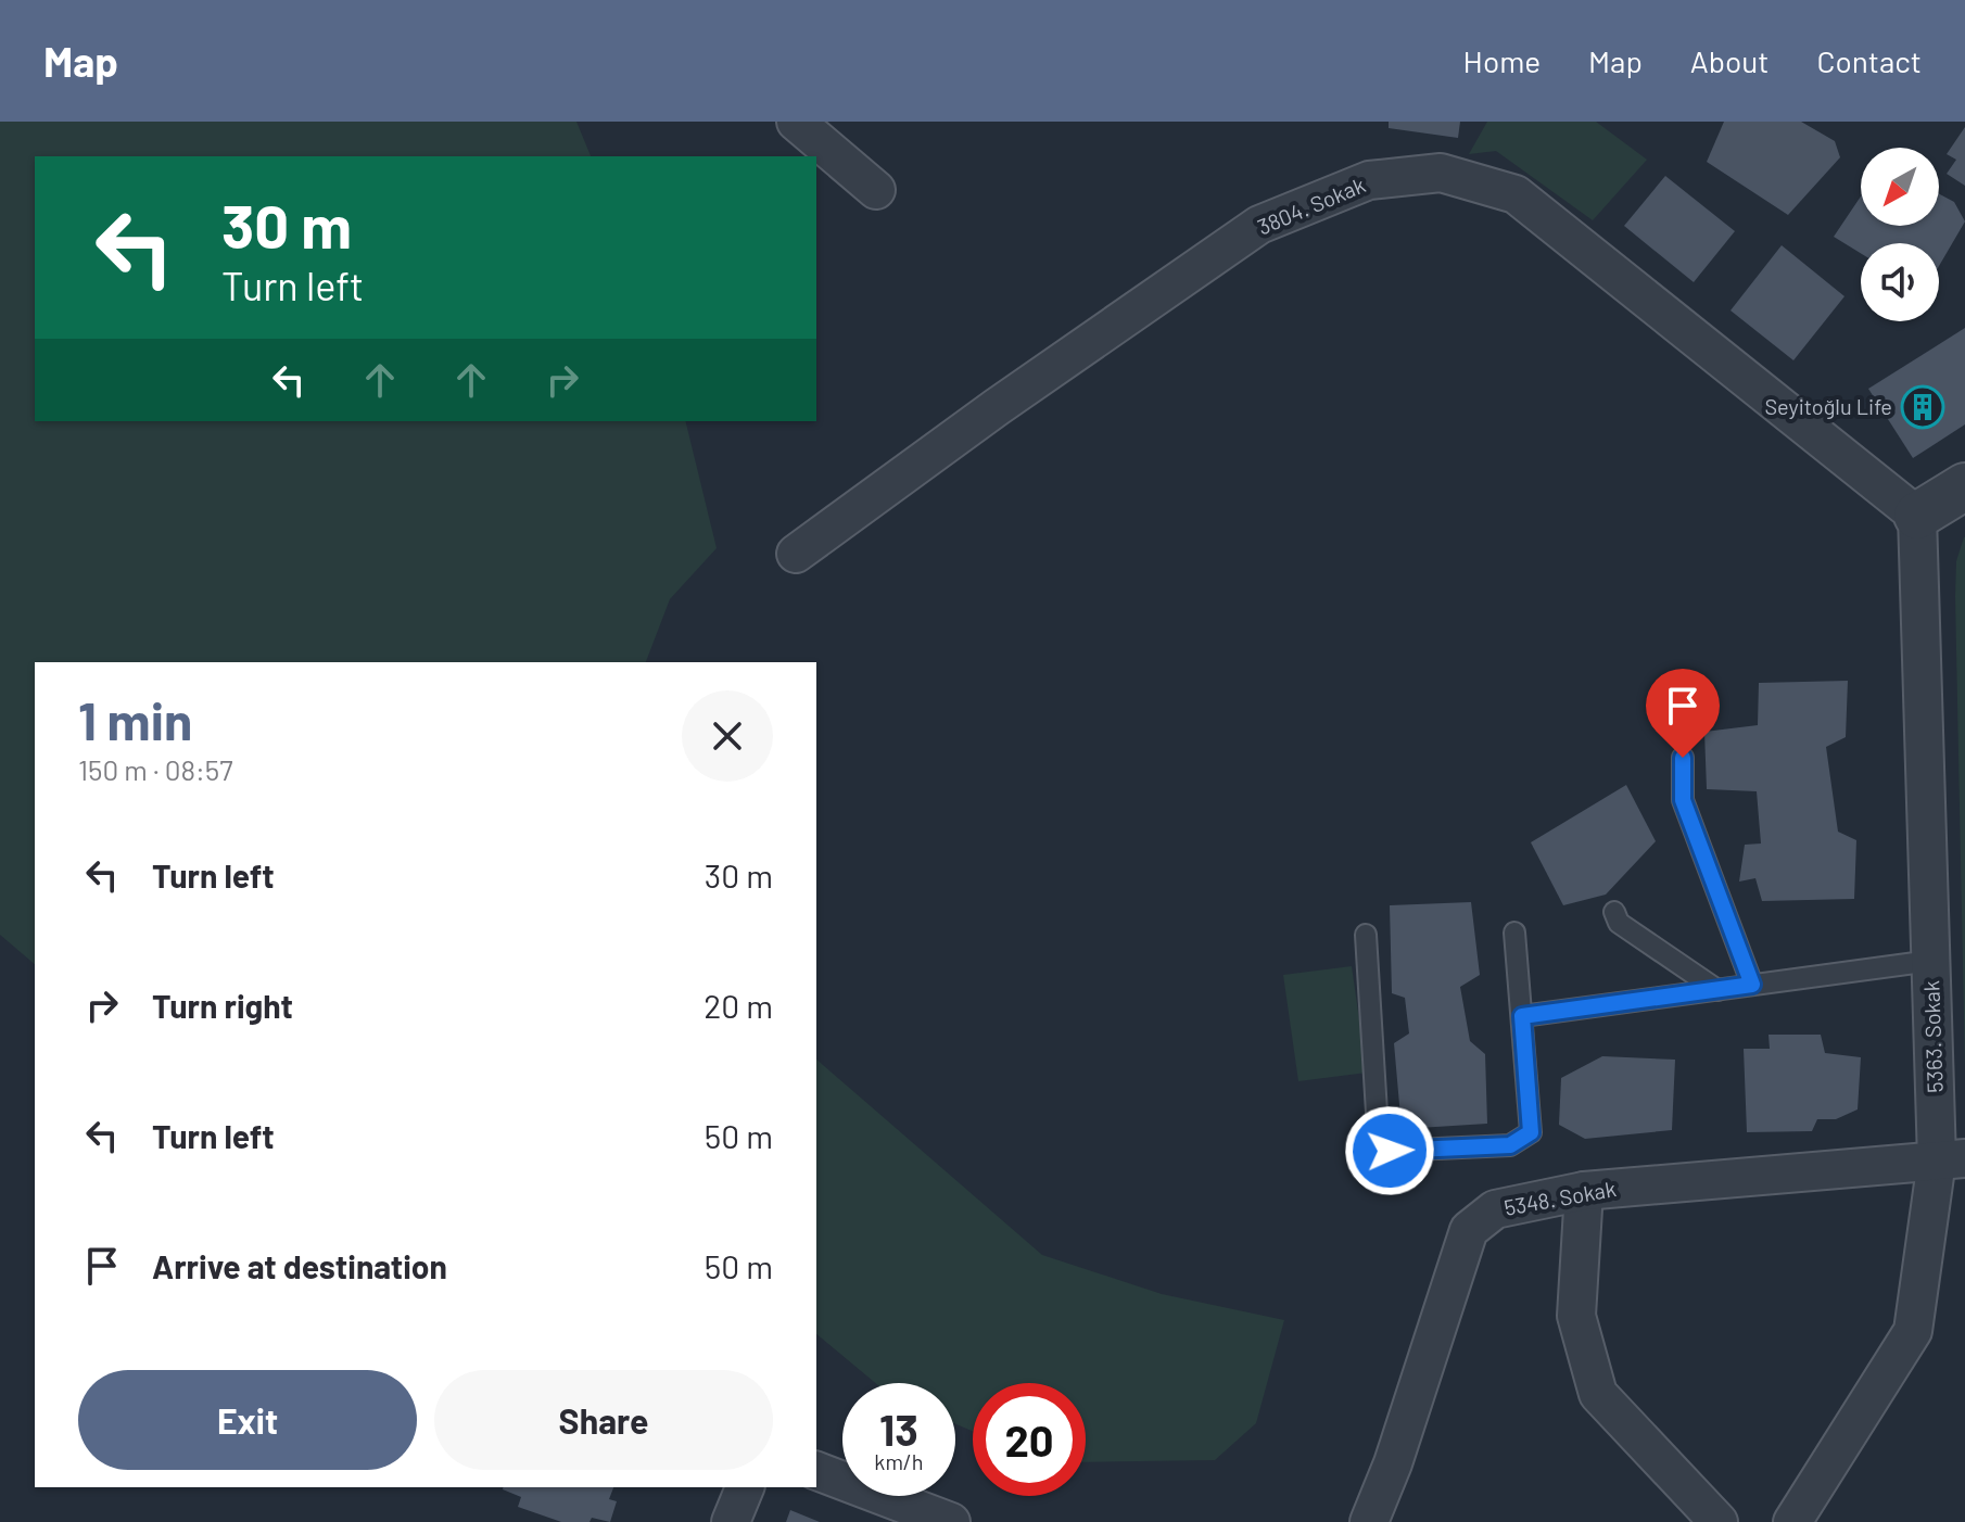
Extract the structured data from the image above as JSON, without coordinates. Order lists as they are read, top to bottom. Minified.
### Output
{"streets":{"street":["3804. Sokak","5363. Sokak","5348. Sokak"]},"crossings":[["3804. Sokak","5363. Sokak"],["5363. Sokak","5348. Sokak"]],"places":{"building":["Seyitoğlu Life"]},"north":"bottom left","page":{"header":"Map","nav":["Home","Map","About","Contact"],"turn":["30 m","Turn left"],"heading":["1 min","150 m · 08:57"],"list":[{"name":"Turn left","value":"30 m"},{"name":"Turn right","value":"20 m"},{"name":"Turn left","value":"50 m"},{"name":"Arrive at destination","value":"50 m"}],"buttons":["Exit","Share"],"speed":"13 km/h","limit":"20"}}
